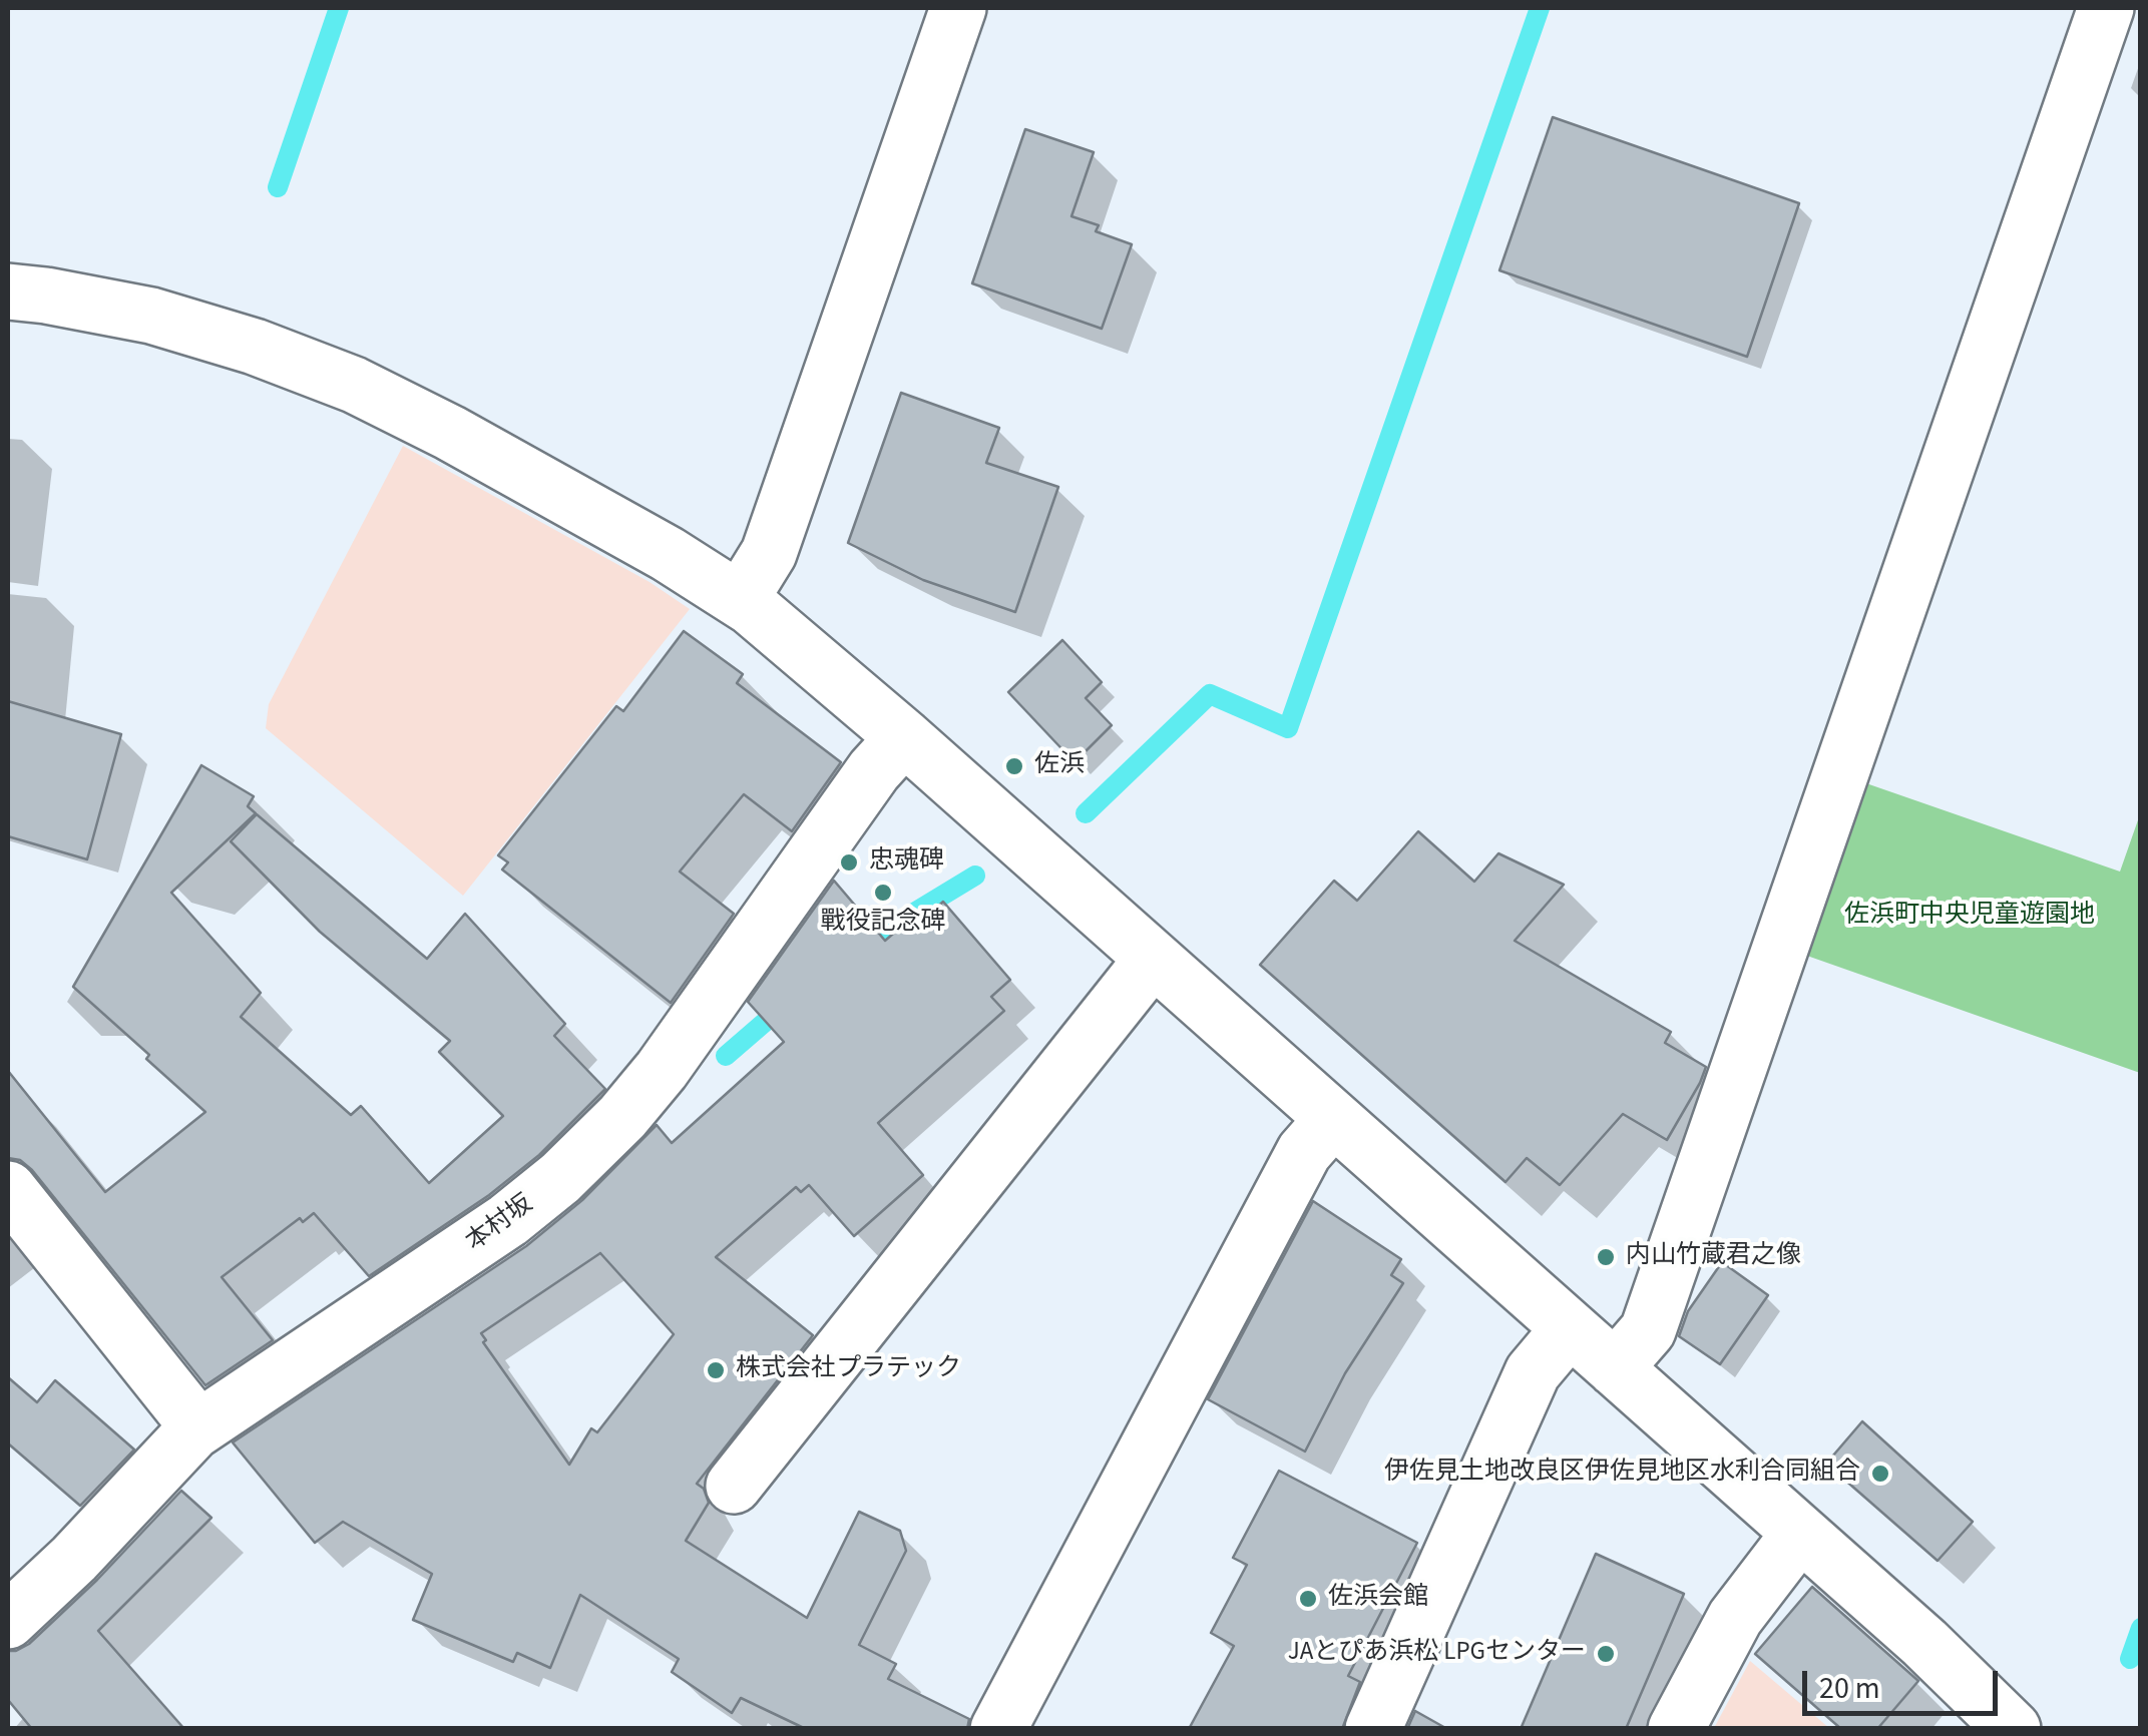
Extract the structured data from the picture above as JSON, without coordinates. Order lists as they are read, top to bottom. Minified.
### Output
{"streets":{"street":["本村坂"]},"parks":["佐浜町中央児童遊園地"],"places":["佐浜","忠魂碑","戰役記念碑","内山竹蔵君之像","株式会社プラテック","伊佐見土地改良区伊佐見地区水利合同組合","佐浜会館","JAとぴあ浜松 LPGセンター"],"scale_bar":"20 m"}
